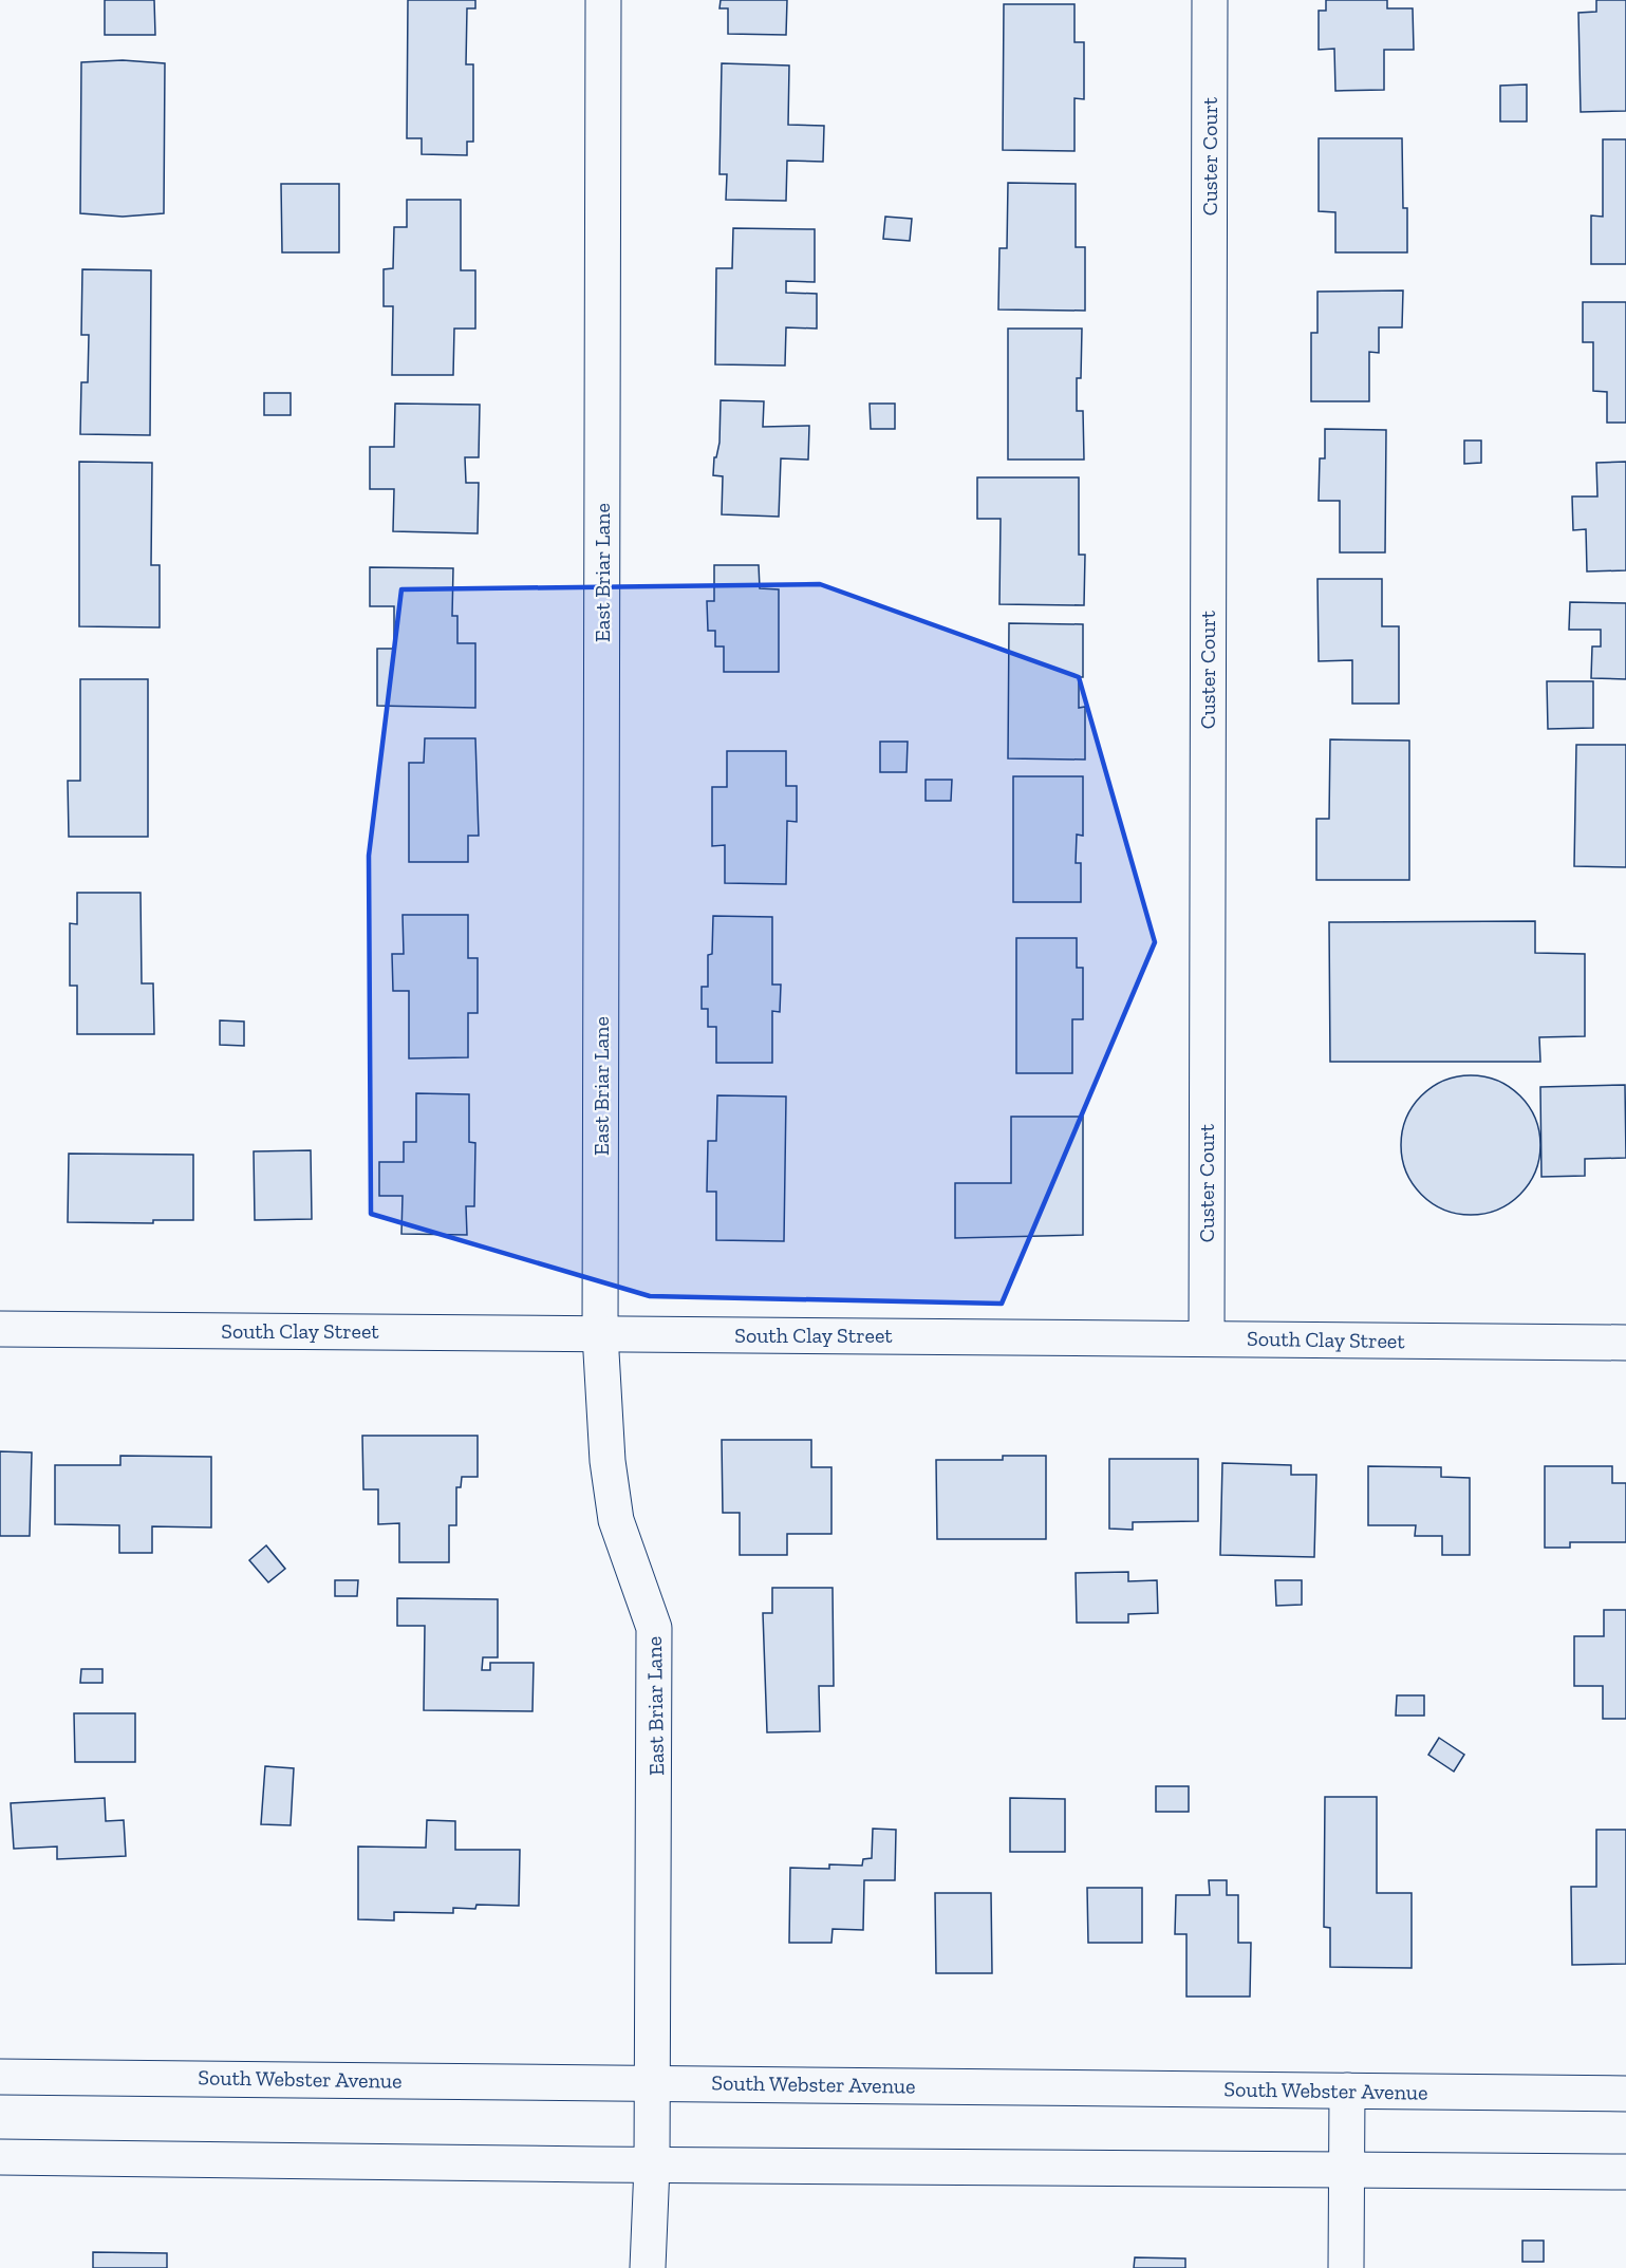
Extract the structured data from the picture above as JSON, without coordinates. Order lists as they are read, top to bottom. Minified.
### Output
{"streets":{"street":["Custer Court","East Briar Lane","South Clay Street","South Webster Avenue"]},"crossings":[["Custer Court","South Clay Street"],["East Briar Lane","South Clay Street"],["East Briar Lane","South Webster Avenue"]]}
